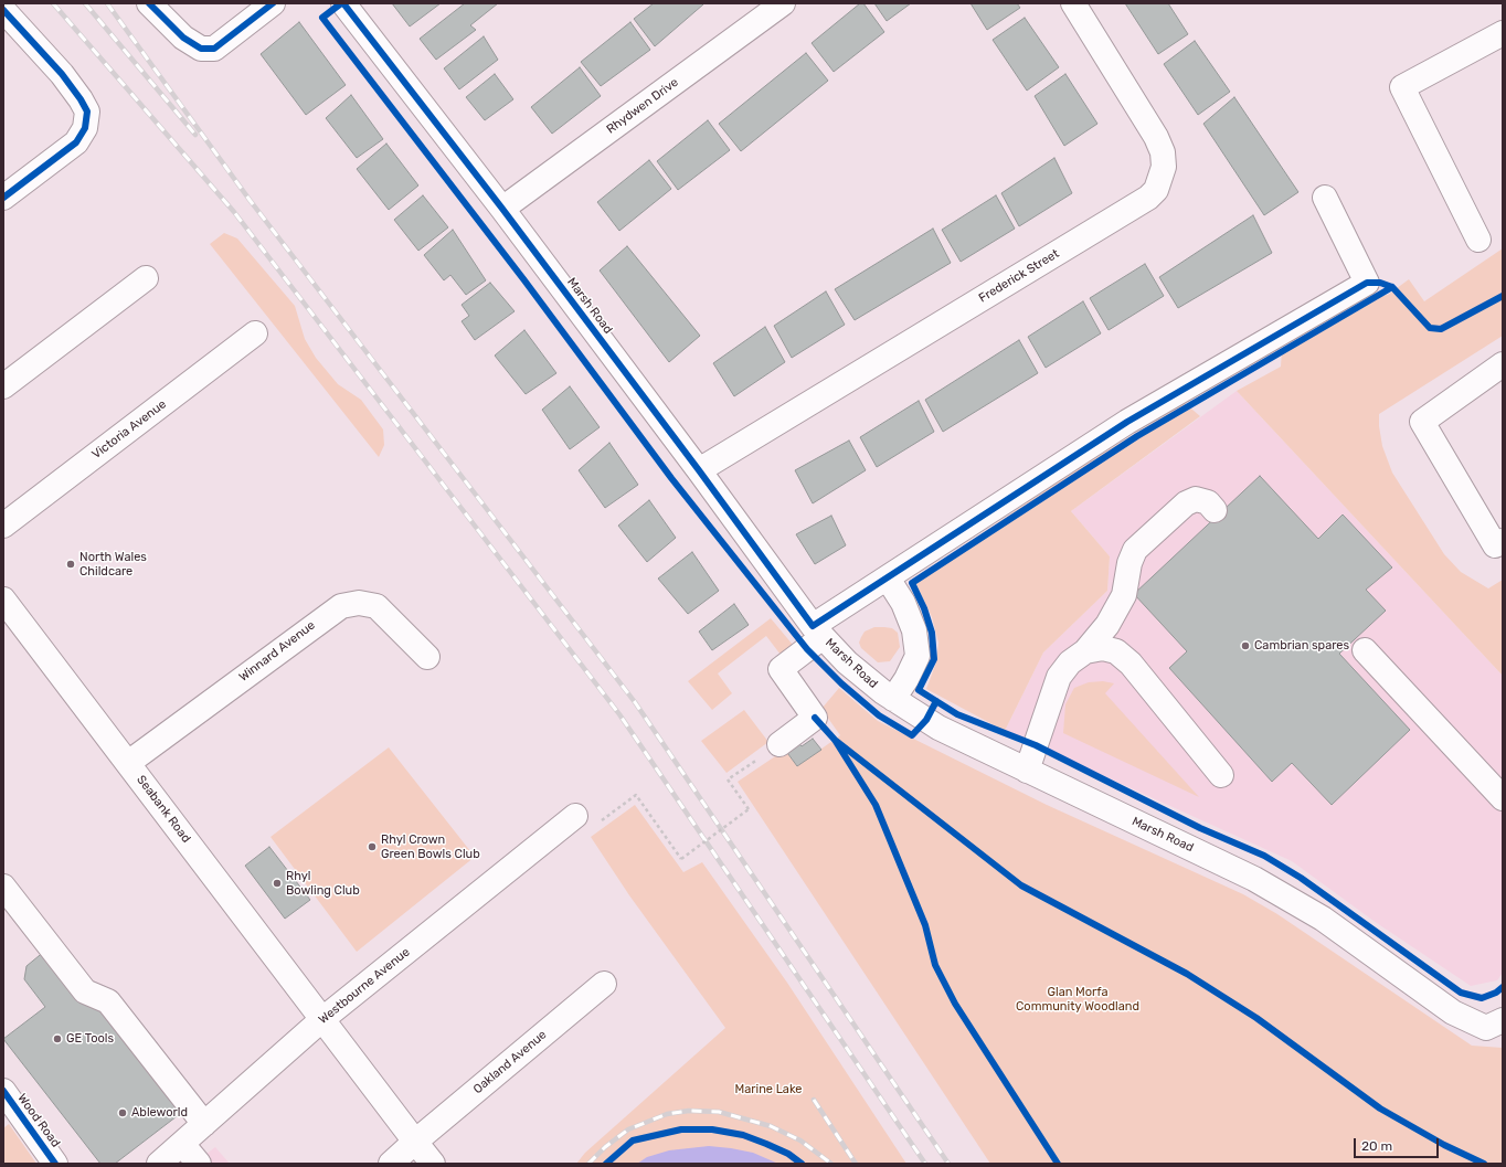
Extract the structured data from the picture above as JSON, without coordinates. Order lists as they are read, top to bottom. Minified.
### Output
{"streets":{"street":["Rhydwen Drive","Frederick Street","Marsh Road","Victoria Avenue","Winnard Avenue","Seabank Road","Westbourne Avenue","Oakland Avenue","Wood Road"]},"crossings":[["Rhydwen Drive","Marsh Road"],["Frederick Street","Marsh Road"],["Winnard Avenue","Seabank Road"],["Seabank Road","Westbourne Avenue"]],"parks":["Glan Morfa Community Woodland","Marine Lake"],"places":["North Wales Childcare","Cambrian spares","Rhyl Crown Green Bowls Club","Rhyl Bowling Club","GE Tools","Ableworld"],"scale_bar":"20 m"}
